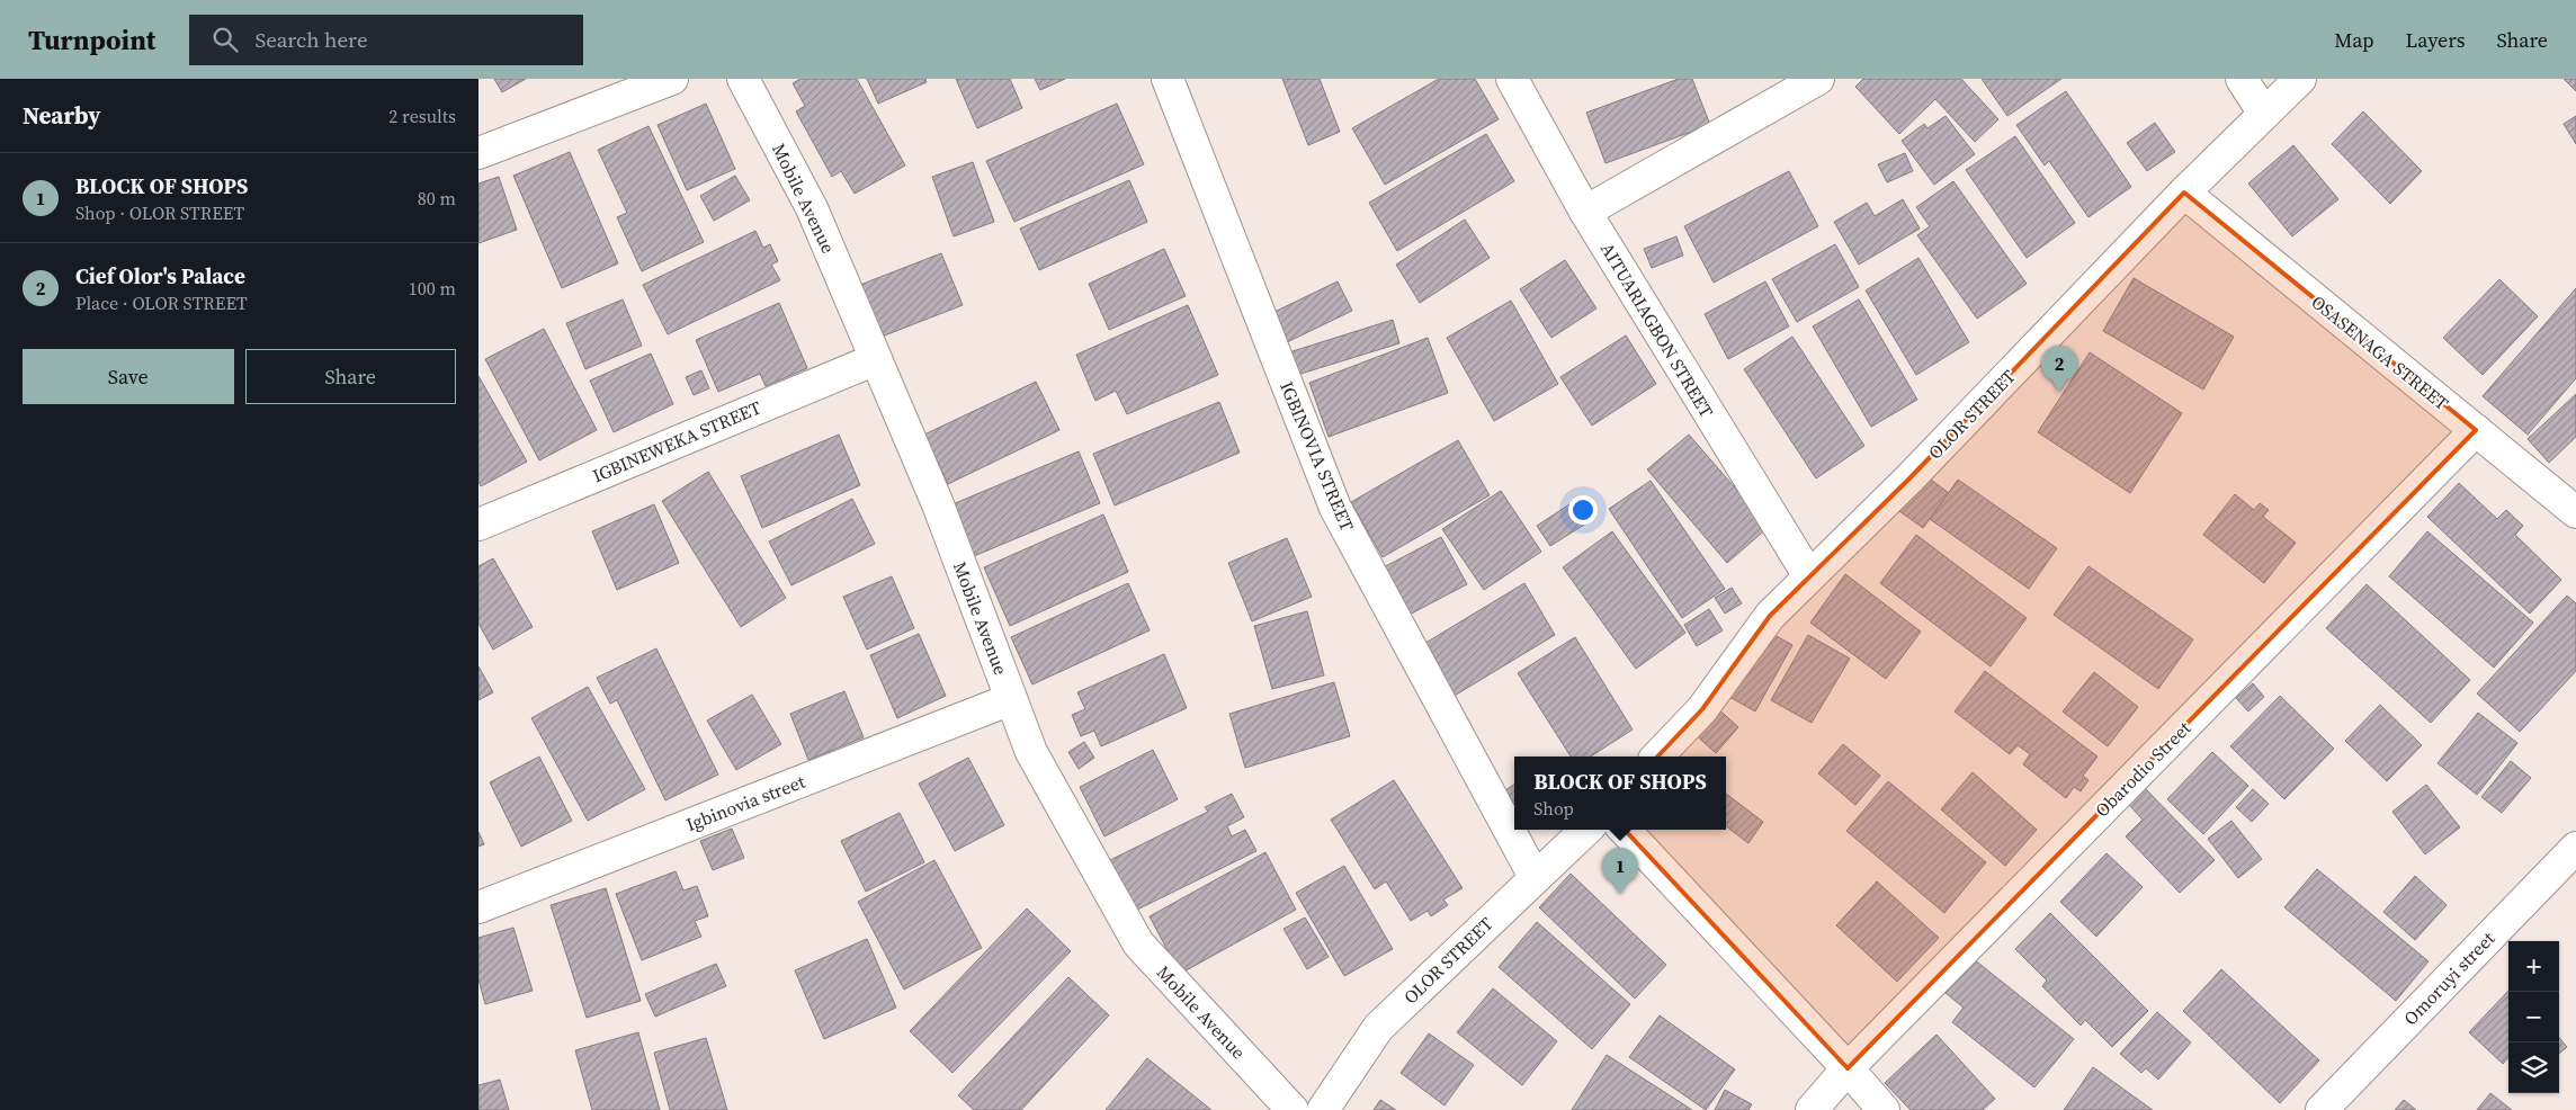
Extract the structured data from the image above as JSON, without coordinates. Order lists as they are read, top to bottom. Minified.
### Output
{"streets":{"street":["Mobile Avenue","AITUARIAGBON STREET","OSASENAGA STREET","OLOR STREET","IGBINEWEKA STREET","IGBINOVIA STREET","Obarodio Street","Igbinovia street","Omoruyi street"]},"crossings":[["Mobile Avenue","IGBINEWEKA STREET"],["Mobile Avenue","Igbinovia street"],["AITUARIAGBON STREET","OLOR STREET"],["OSASENAGA STREET","OLOR STREET"],["OSASENAGA STREET","Obarodio Street"],["OLOR STREET","IGBINOVIA STREET"]],"page":{"header":"Turnpoint","search":"Search here","nav":["Map","Layers","Share"],"heading":["Nearby","2 results"],"list":[{"mark":"1","name":"BLOCK OF SHOPS","note":"Shop · OLOR STREET","value":"80 m"},{"mark":"2","name":"Cief Olor's Palace","note":"Place · OLOR STREET","value":"100 m"}],"buttons":["Save","Share"],"pins":["2","1"],"popup":["BLOCK OF SHOPS","Shop"],"map_buttons":["+","−"]}}
